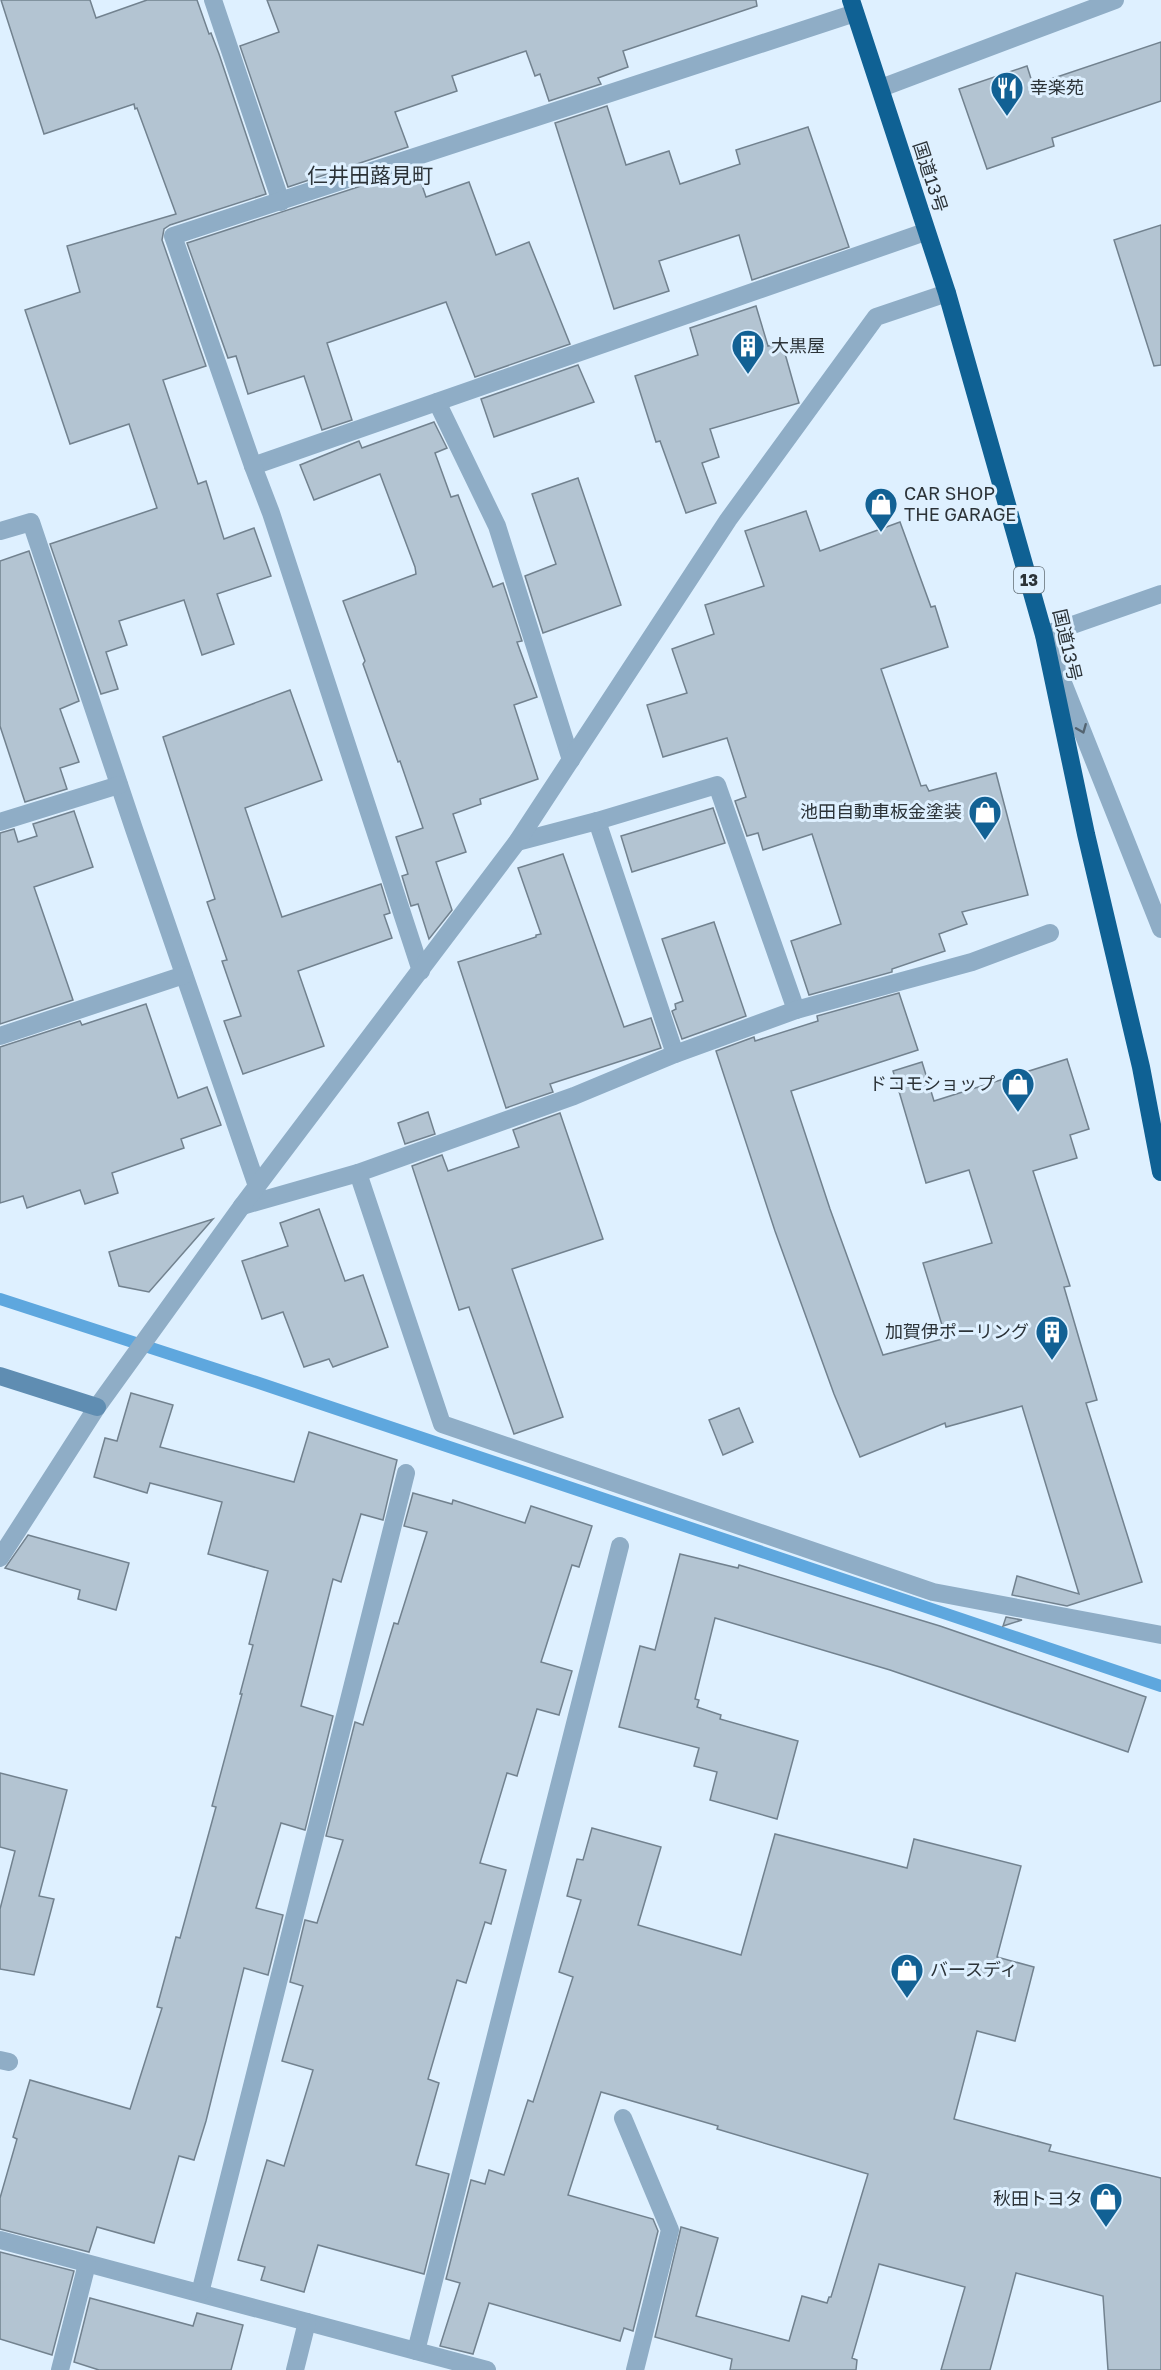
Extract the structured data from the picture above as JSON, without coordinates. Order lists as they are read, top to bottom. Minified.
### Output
{"streets":{"highway":["国道13号","13"]},"districts":["仁井田蕗見町"],"places":{"restaurant":["幸楽苑"],"building":["大黒屋","加賀伊ポーリング"],"shop":["CAR SHOP THE GARAGE","池田自動車板金塗装","ドコモショップ","バースディ","秋田トヨタ"]}}
